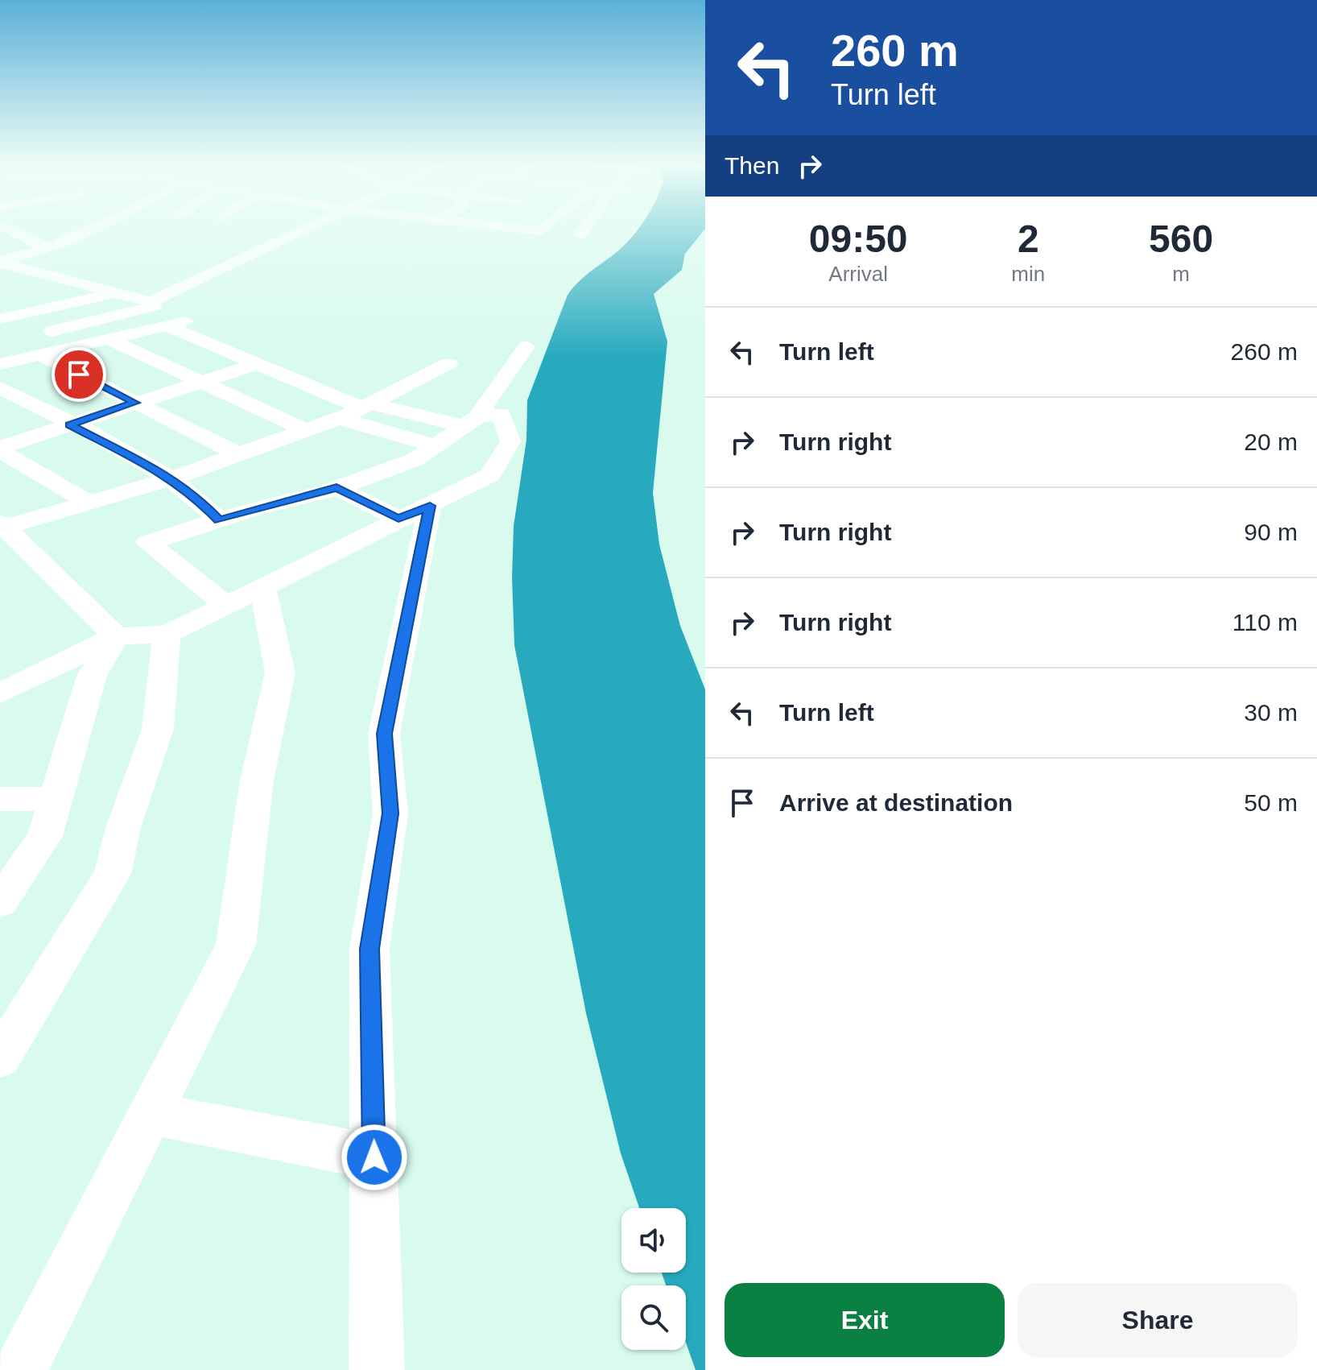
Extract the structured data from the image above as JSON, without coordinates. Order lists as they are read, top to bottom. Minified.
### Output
{"page":{"turn":["260 m","Turn left"],"then":"Then","eta":["09:50","Arrival","2","min","560","m"],"list":[{"name":"Turn left","value":"260 m"},{"name":"Turn right","value":"20 m"},{"name":"Turn right","value":"90 m"},{"name":"Turn right","value":"110 m"},{"name":"Turn left","value":"30 m"},{"name":"Arrive at destination","value":"50 m"}],"buttons":["Exit","Share"]}}
